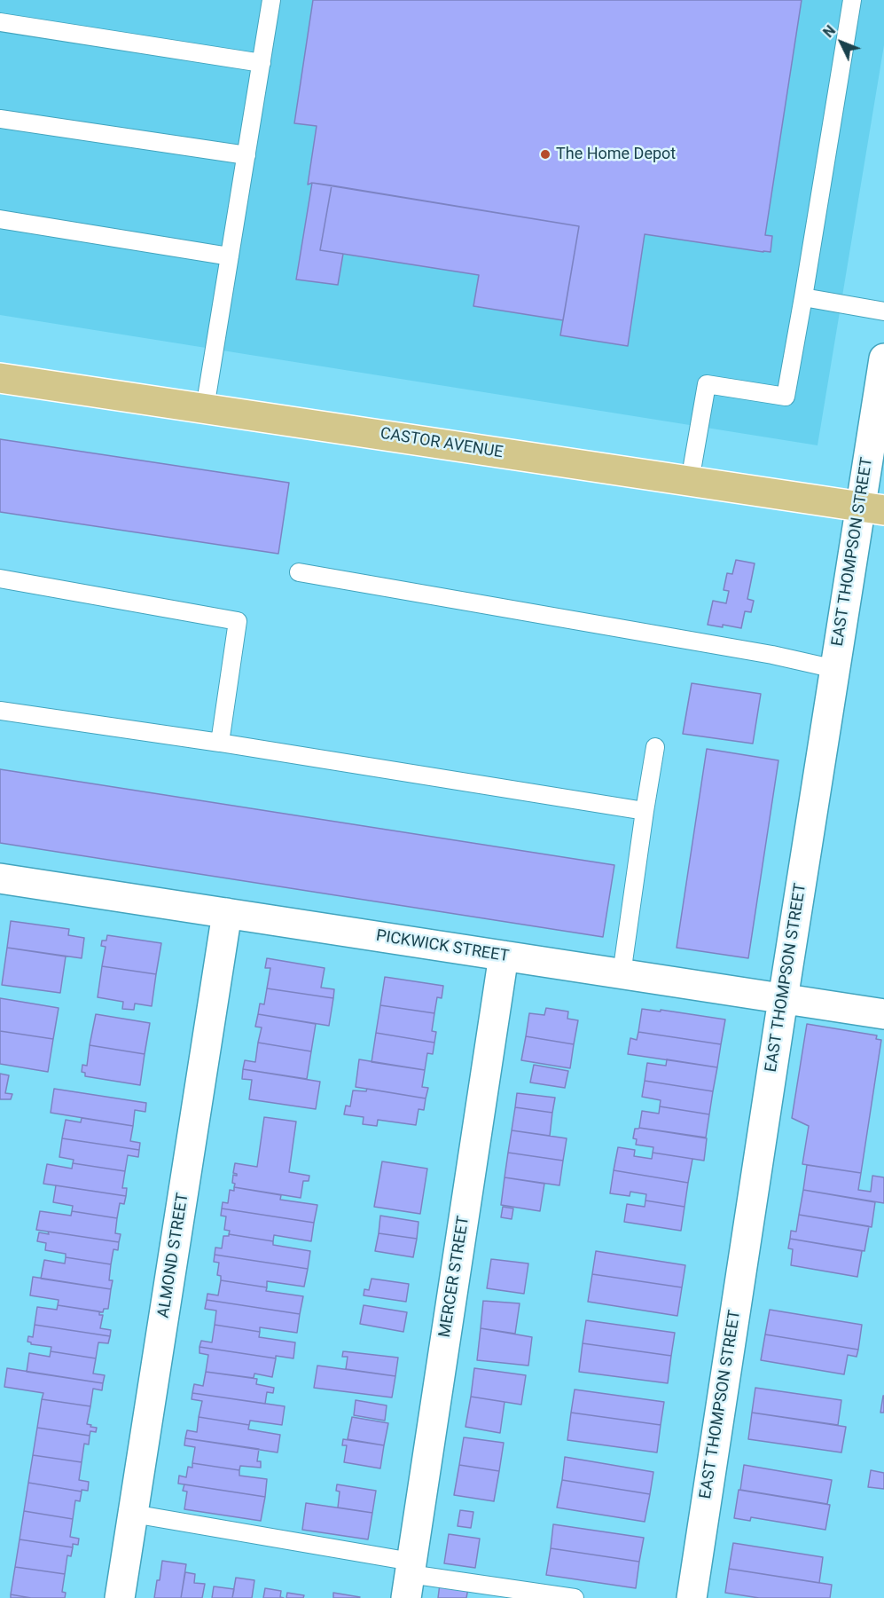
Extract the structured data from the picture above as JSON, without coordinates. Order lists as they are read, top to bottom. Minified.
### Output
{"streets":{"main road":["CASTOR AVENUE"],"street":["EAST THOMPSON STREET","PICKWICK STREET","ALMOND STREET","MERCER STREET"]},"crossings":[["CASTOR AVENUE","EAST THOMPSON STREET"],["EAST THOMPSON STREET","PICKWICK STREET"],["PICKWICK STREET","ALMOND STREET"],["PICKWICK STREET","MERCER STREET"]],"places":["The Home Depot"],"north":"top left"}
